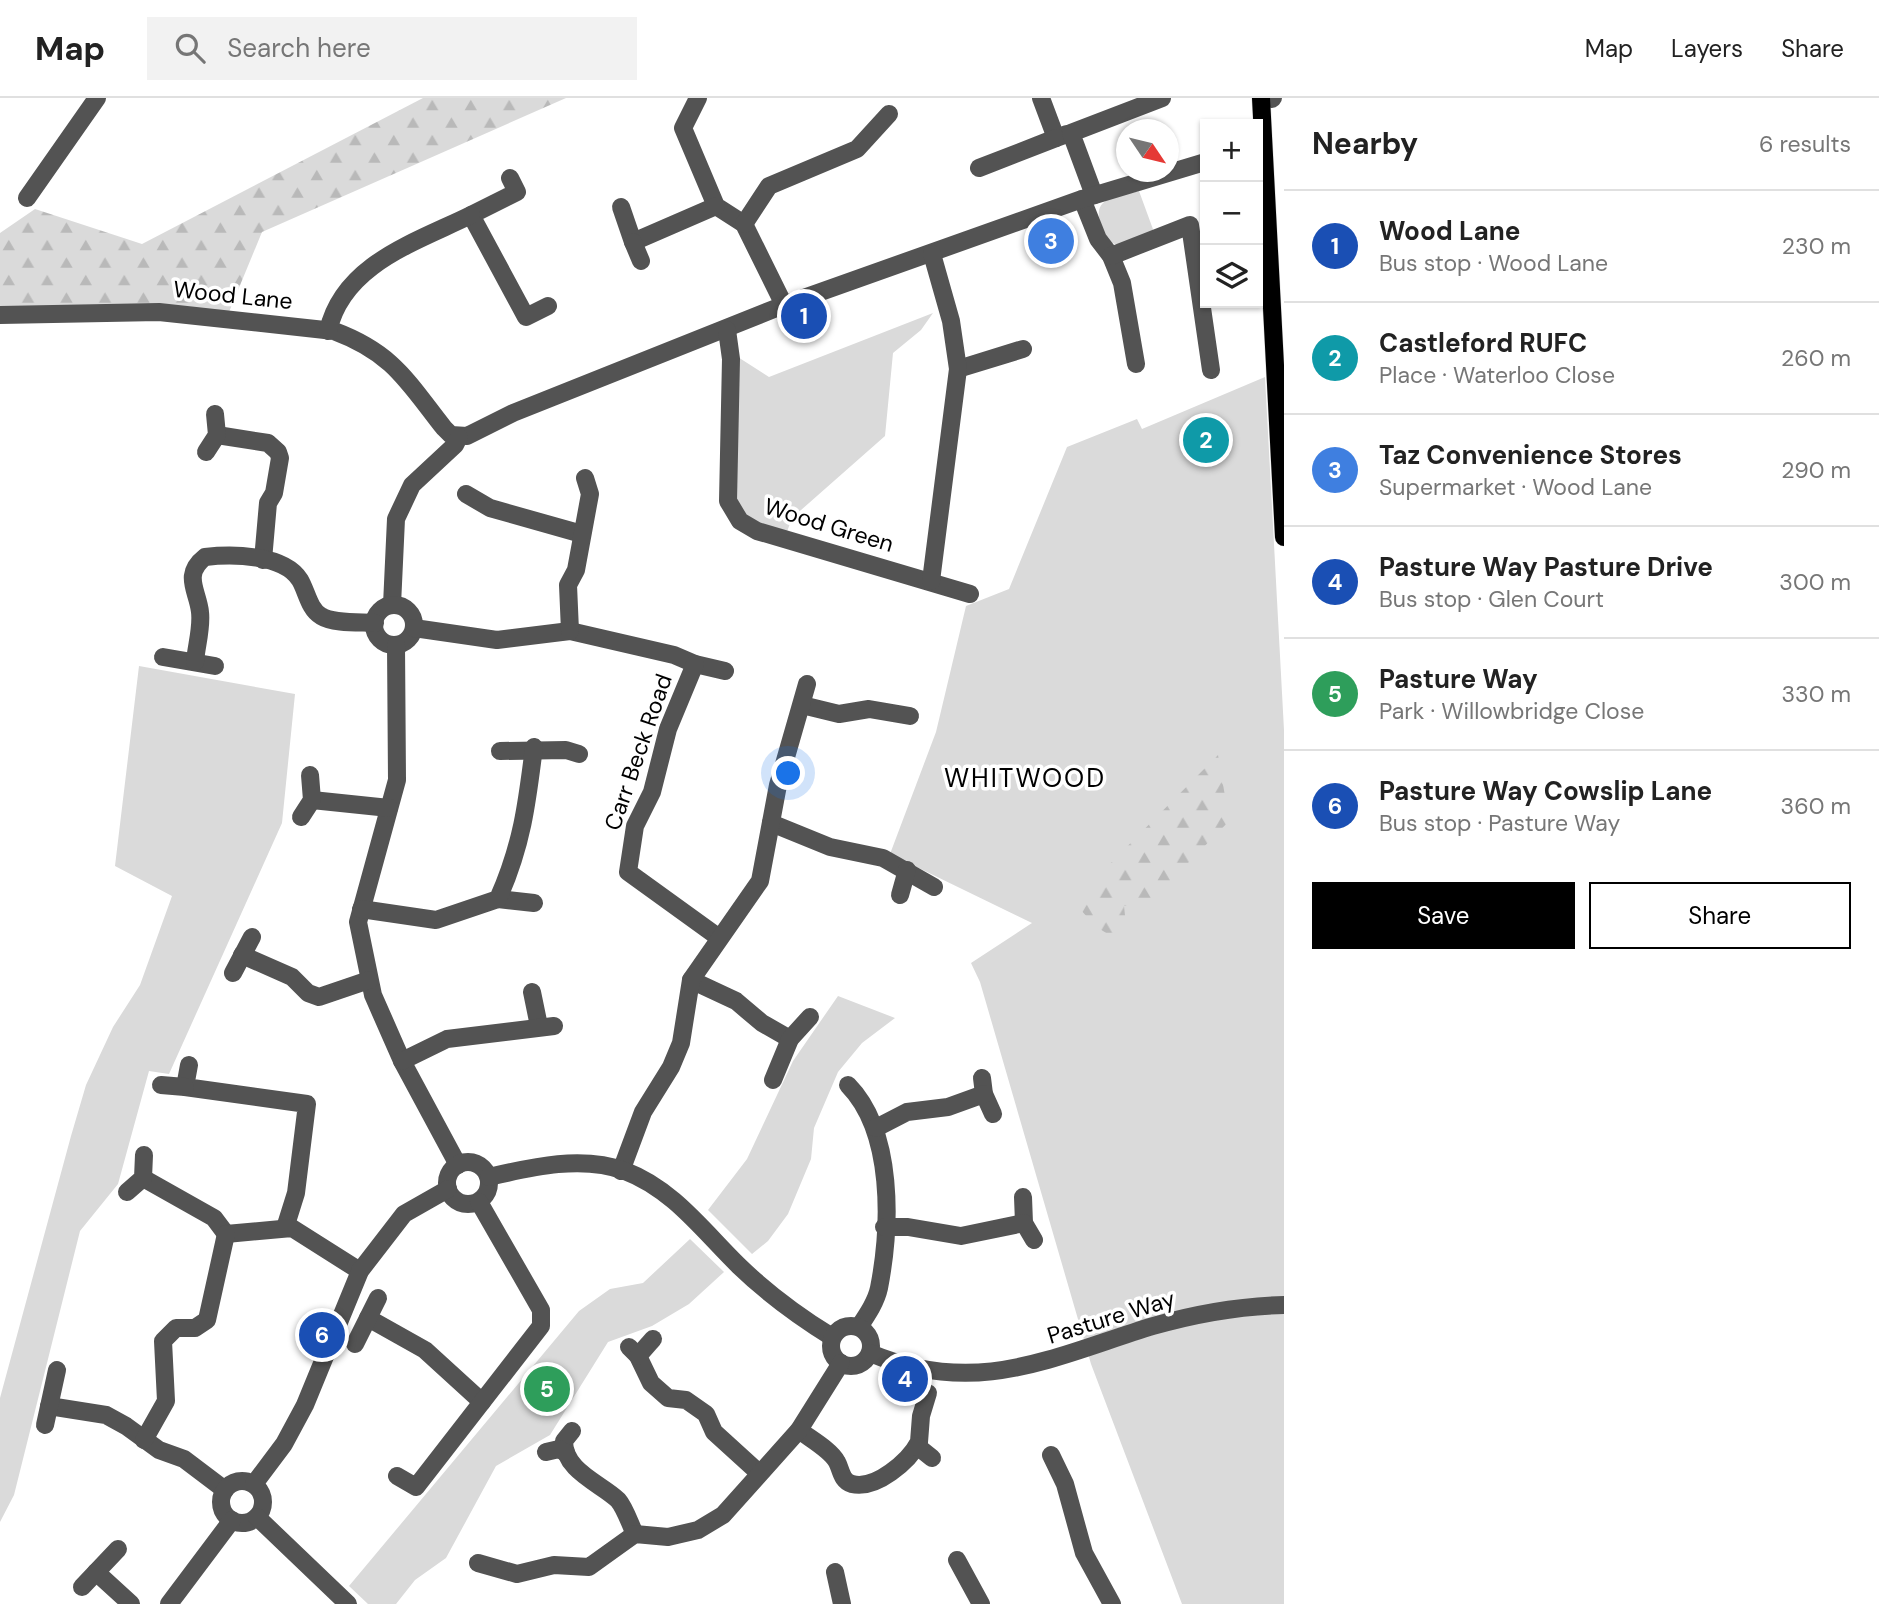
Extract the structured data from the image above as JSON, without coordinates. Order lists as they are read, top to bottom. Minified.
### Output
{"streets":{"street":["Wood Lane","Wood Green","Carr Beck Road","Pasture Way"]},"districts":["WHITWOOD"],"north":"bottom right","page":{"header":"Map","search":"Search here","nav":["Map","Layers","Share"],"heading":["Nearby","6 results"],"map_buttons":["+","−"],"list":[{"mark":"1","name":"Wood Lane","note":"Bus stop · Wood Lane","value":"230 m"},{"mark":"2","name":"Castleford RUFC","note":"Place · Waterloo Close","value":"260 m"},{"mark":"3","name":"Taz Convenience Stores","note":"Supermarket · Wood Lane","value":"290 m"},{"mark":"4","name":"Pasture Way Pasture Drive","note":"Bus stop · Glen Court","value":"300 m"},{"mark":"5","name":"Pasture Way","note":"Park · Willowbridge Close","value":"330 m"},{"mark":"6","name":"Pasture Way Cowslip Lane","note":"Bus stop · Pasture Way","value":"360 m"}],"pins":["3","1","2","6","4","5"],"buttons":["Save","Share"]}}
